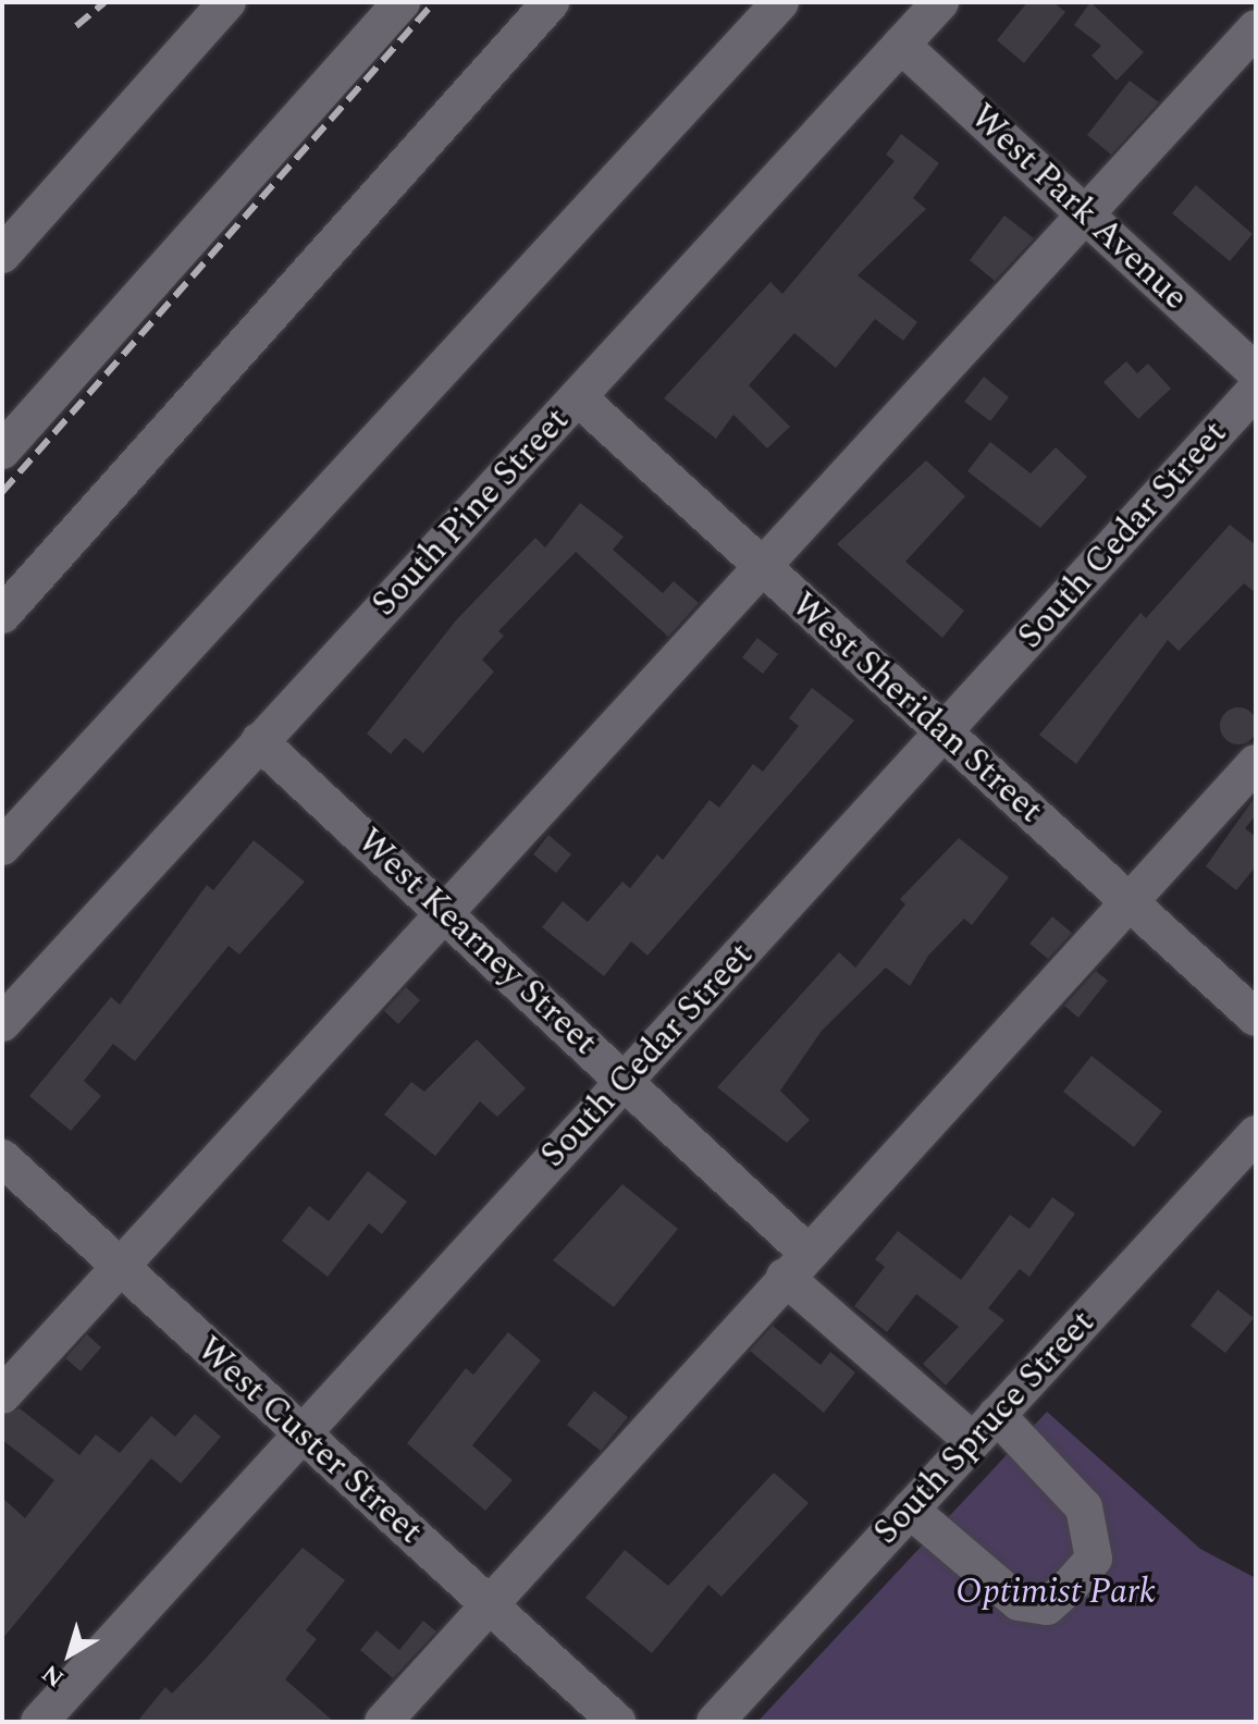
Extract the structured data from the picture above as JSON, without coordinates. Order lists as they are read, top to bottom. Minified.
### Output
{"streets":{"street":["West Park Avenue","South Pine Street","South Cedar Street","West Sheridan Street","West Kearney Street","South Spruce Street","West Custer Street"]},"crossings":[["West Park Avenue","South Pine Street"],["South Pine Street","West Sheridan Street"],["South Pine Street","West Kearney Street"],["South Cedar Street","West Sheridan Street"],["South Cedar Street","West Kearney Street"],["South Cedar Street","West Custer Street"],["West Kearney Street","South Spruce Street"]],"parks":["Optimist Park"],"north":"bottom left"}
